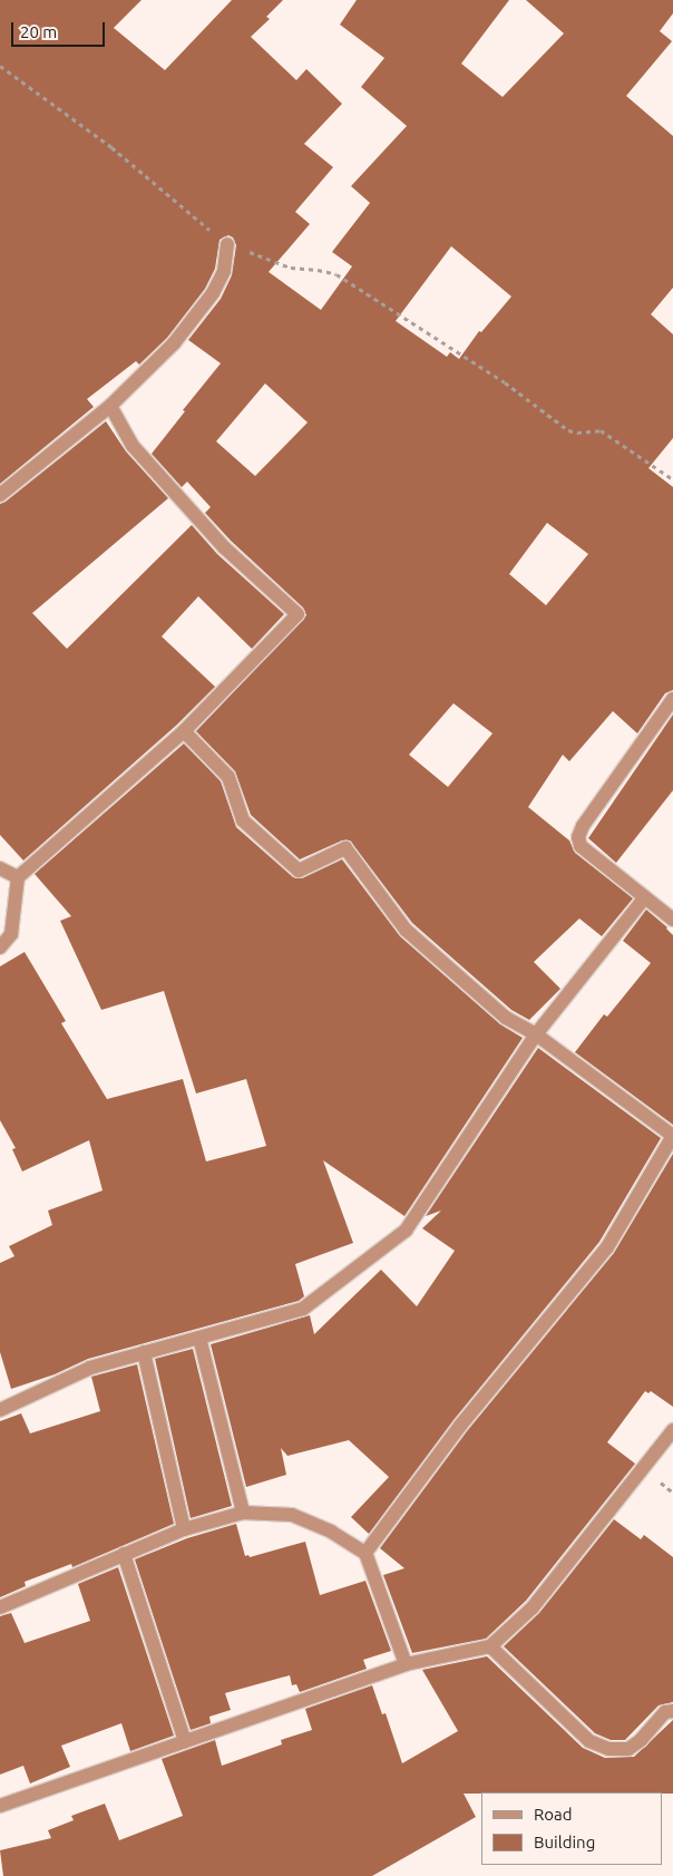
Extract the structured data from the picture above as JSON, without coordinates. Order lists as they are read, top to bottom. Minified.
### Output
{"legend":["Road","Building"],"scale_bar":"20 m"}
